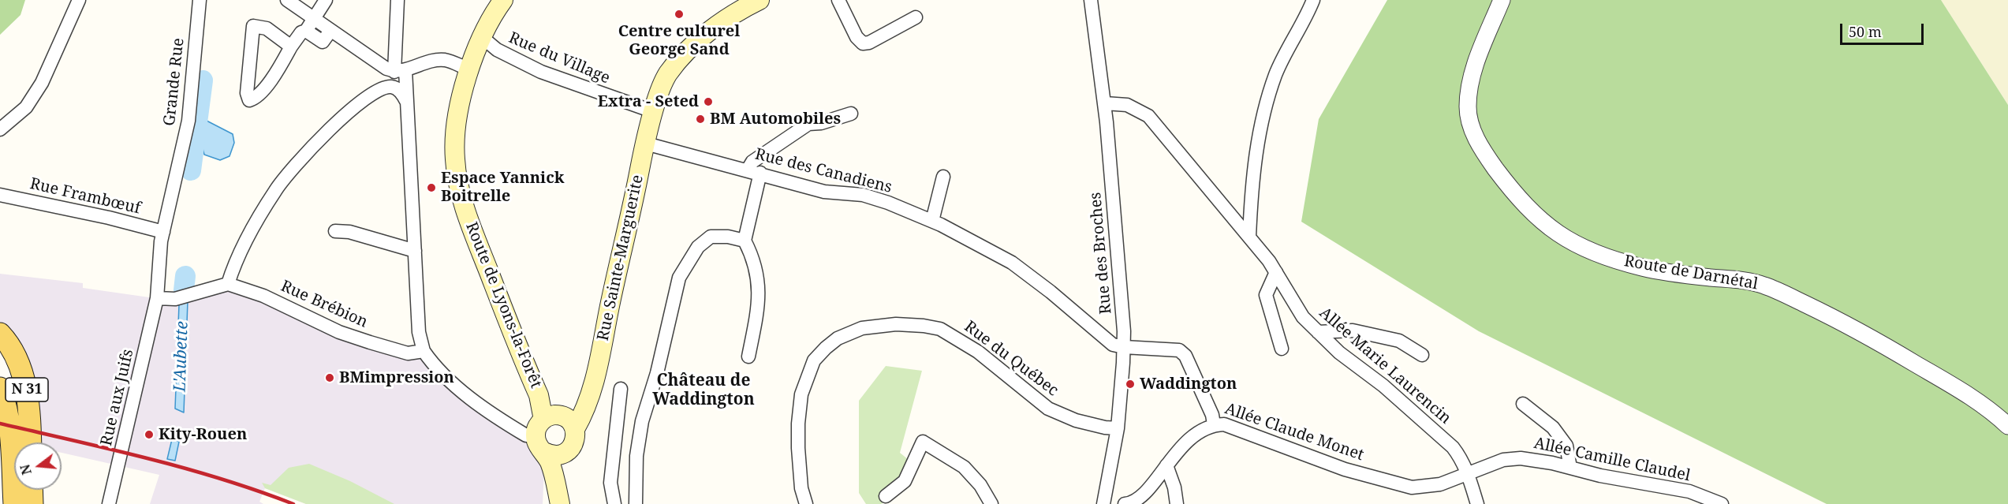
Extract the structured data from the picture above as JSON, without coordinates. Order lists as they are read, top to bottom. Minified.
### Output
{"streets":{"main road":["Rue Sainte-Marguerite","Route de Lyons-la-Forêt","N 31"],"street":["Rue du Village","Grande Rue","Rue des Canadiens","Rue Frambœuf","Rue des Broches","Route de Darnétal","Rue Brébion","Rue du Québec","Allée Marie Laurencin","Rue aux Juifs","Allée Claude Monet","Allée Camille Claudel"]},"crossings":[["Rue du Village","Rue Sainte-Marguerite"],["Rue du Village","Route de Lyons-la-Forêt"],["Grande Rue","Rue Frambœuf"],["Grande Rue","Rue aux Juifs"],["Rue des Canadiens","Rue des Broches"],["Rue des Canadiens","Rue Sainte-Marguerite"],["Rue des Canadiens","Allée Claude Monet"],["Rue Frambœuf","Rue aux Juifs"],["Rue des Broches","Rue du Québec"],["Rue des Broches","Allée Marie Laurencin"],["Rue des Broches","Allée Claude Monet"],["Rue Sainte-Marguerite","Route de Lyons-la-Forêt"],["Allée Marie Laurencin","Allée Claude Monet"],["Allée Marie Laurencin","Allée Camille Claudel"],["Allée Claude Monet","Allée Camille Claudel"]],"districts":["Château de Waddington"],"water":["L'Aubette"],"places":["Centre culturel George Sand","Extra - Seted","BM Automobiles","Espace Yannick Boitrelle","BMimpression","Waddington","Kity-Rouen"],"scale_bar":"50 m","north":"left"}
